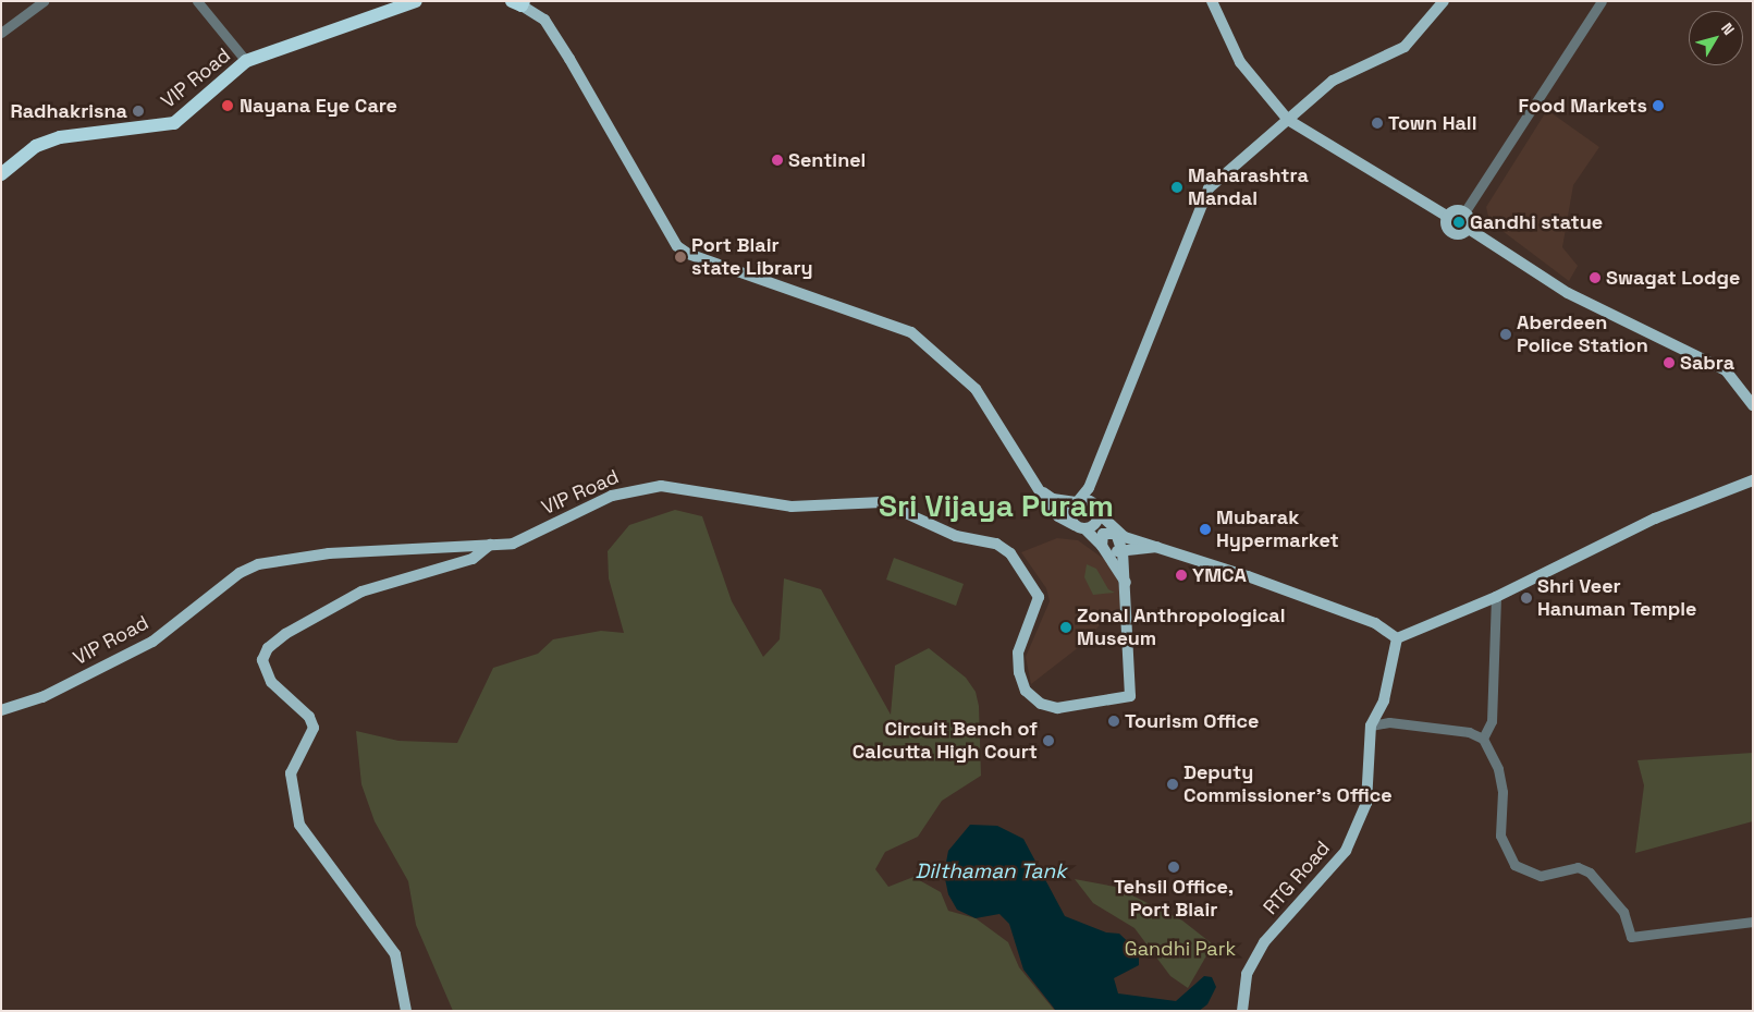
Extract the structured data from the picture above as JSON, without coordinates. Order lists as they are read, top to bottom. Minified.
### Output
{"streets":{"highway":["VIP Road"],"main road":["RTG Road"]},"districts":["Sri Vijaya Puram"],"water":["Dilthaman Tank"],"parks":["Gandhi Park"],"places":["Nayana Eye Care","Food Markets","Radhakrisna","Town Hall","Sentinel","Maharashtra Mandal","Gandhi statue","Port Blair state Library","Swagat Lodge","Aberdeen Police Station","Sabra","Mubarak Hypermarket","YMCA","Shri Veer Hanuman Temple","Zonal Anthropological Museum","Tourism Office","Circuit Bench of Calcutta High Court","Deputy Commissioner's Office","Tehsil Office, Port Blair"],"north":"top right"}
